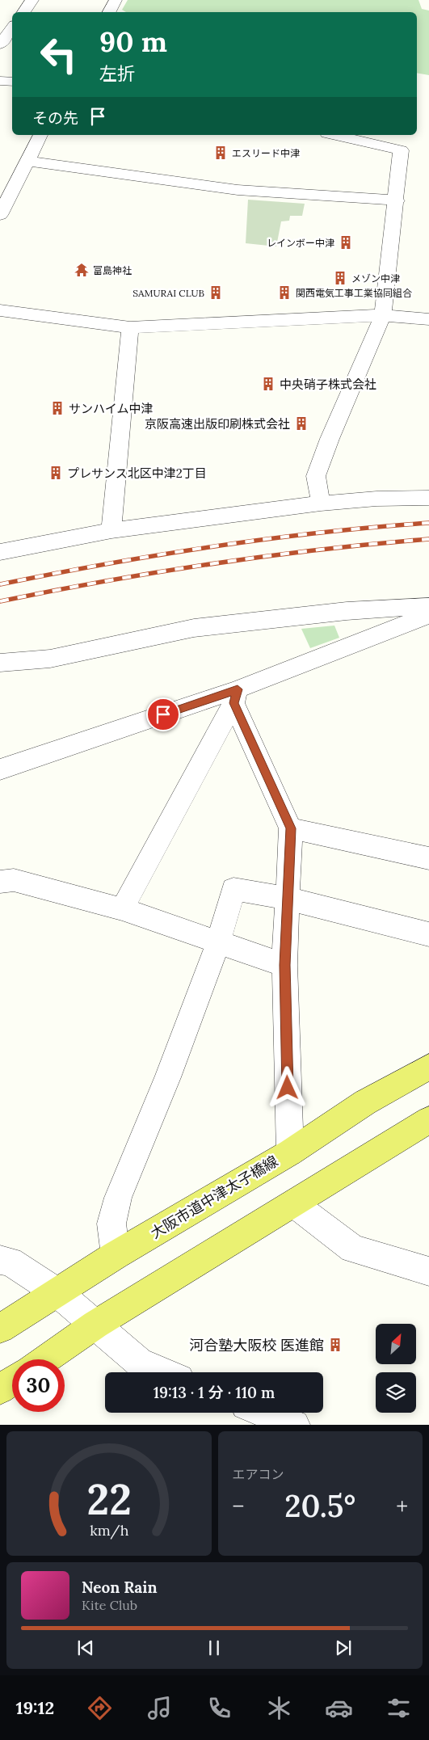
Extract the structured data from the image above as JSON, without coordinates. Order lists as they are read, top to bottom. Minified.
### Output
{"streets":{"main road":["大阪市道中津太子橋線"]},"places":{"building":["エスリード中津","レインボー中津","メゾン中津","SAMURAI CLUB","関西電気工事工業協同組合","中央硝子株式会社","サンハイム中津","京阪高速出版印刷株式会社","プレサンス北区中津2丁目","河合塾大阪校 医進館"],"temple":["富島神社"]},"north":"top right","page":{"turn":["90 m","左折"],"then":"その先","limit":"30","trip":"19:13 · 1 分 · 110 m","tile":"エアコン","heat":["−","20.5°","+"],"song":["Neon Rain","Kite Club"],"tabs":"19:12","gauge":["22","km/h"]}}
